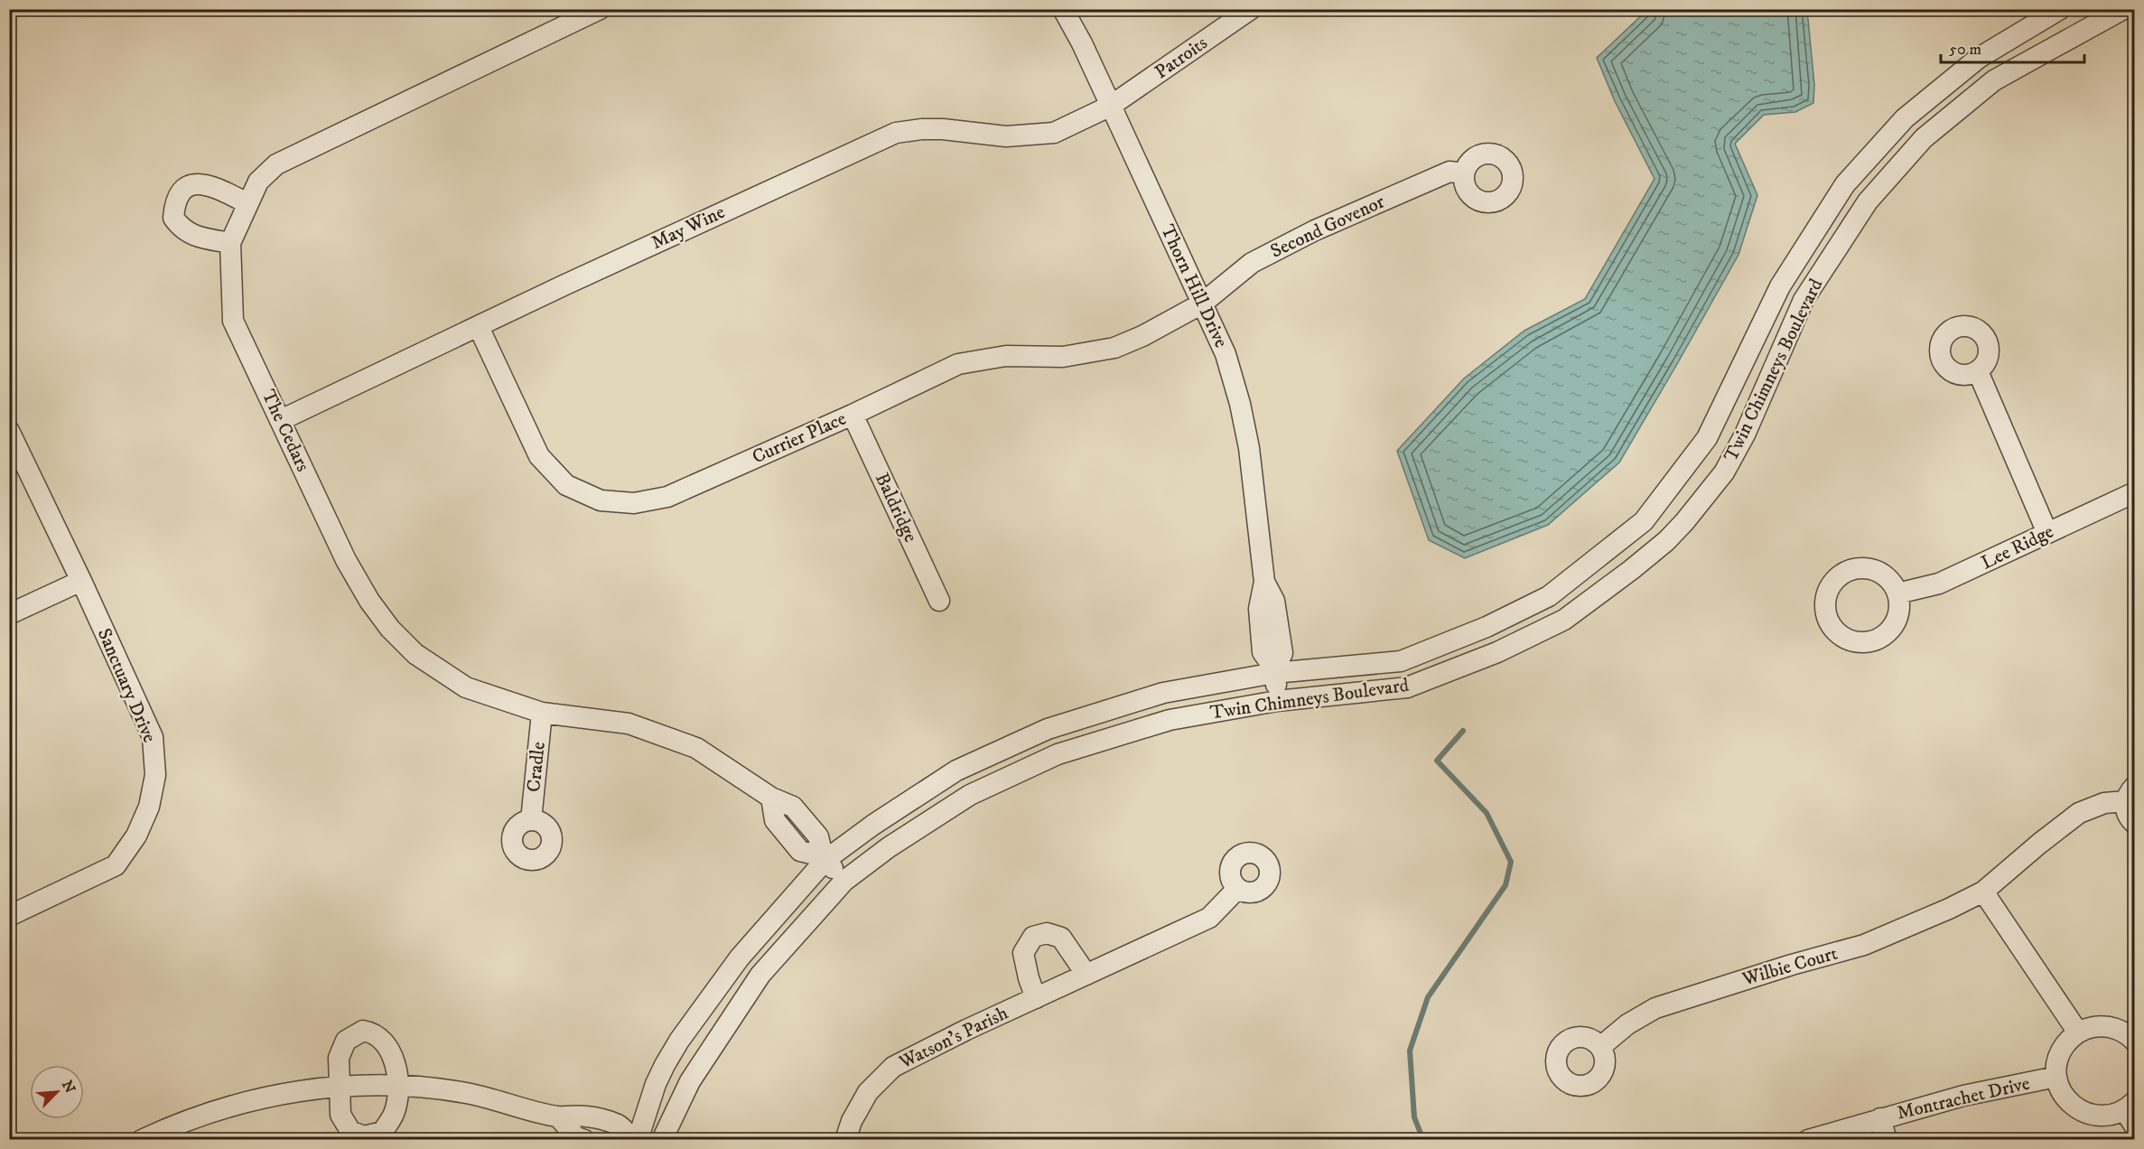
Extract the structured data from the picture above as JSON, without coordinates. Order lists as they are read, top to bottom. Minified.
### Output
{"streets":{"street":["Patroits","Second Govenor","May Wine","Thorn Hill Drive","Twin Chimneys Boulevard","The Cedars","Currier Place","Baldridge","Lee Ridge","Sanctuary Drive","Cradle","Wilbie Court","Watson's Parish","Montrachet Drive"]},"crossings":[["Patroits","May Wine"],["Patroits","Thorn Hill Drive"],["Second Govenor","Thorn Hill Drive"],["Second Govenor","Currier Place"],["May Wine","Thorn Hill Drive"],["May Wine","The Cedars"],["May Wine","Currier Place"],["Thorn Hill Drive","Twin Chimneys Boulevard"],["Thorn Hill Drive","Currier Place"],["Twin Chimneys Boulevard","The Cedars"],["The Cedars","Cradle"],["Currier Place","Baldridge"]],"scale_bar":"50 m","north":"top right"}
